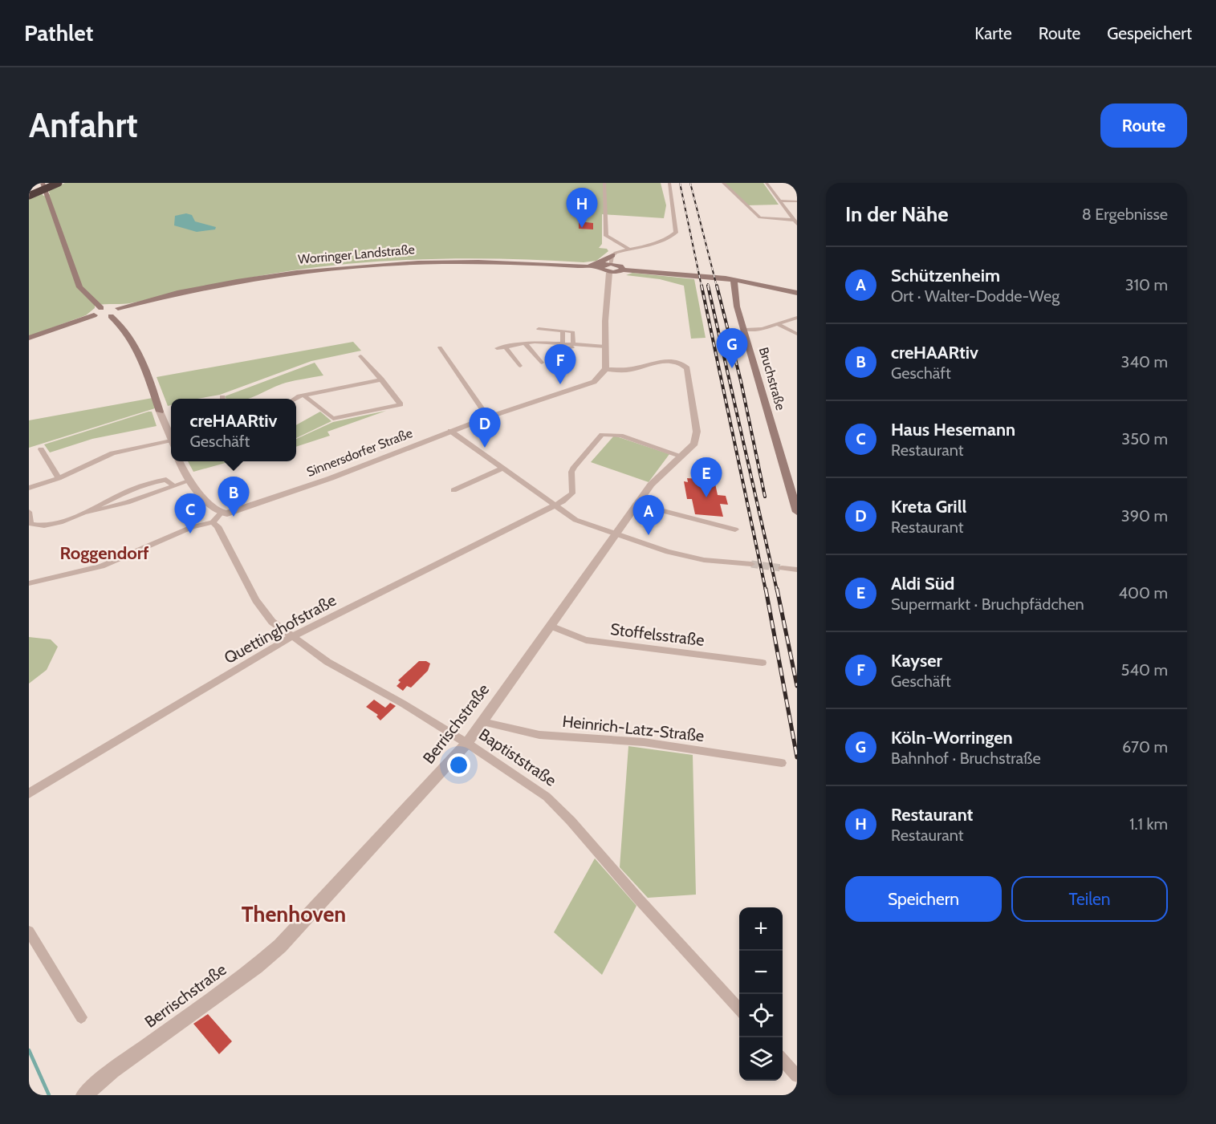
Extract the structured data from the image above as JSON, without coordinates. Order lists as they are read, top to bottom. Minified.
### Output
{"streets":{"main road":["Worringer Landstraße","Bruchstraße"],"street":["Sinnersdorfer Straße","Quettinghofstraße","Stoffelsstraße","Berrischstraße","Heinrich-Latz-Straße","Baptiststraße"]},"crossings":[["Sinnersdorfer Straße","Berrischstraße"],["Quettinghofstraße","Berrischstraße"],["Quettinghofstraße","Baptiststraße"],["Stoffelsstraße","Berrischstraße"],["Berrischstraße","Heinrich-Latz-Straße"],["Berrischstraße","Baptiststraße"]],"districts":["Roggendorf","Thenhoven"],"page":{"header":"Pathlet","nav":["Karte","Route","Gespeichert"],"buttons":["Route",["Speichern","Teilen"]],"title":"Anfahrt","heading":["In der Nähe","8 Ergebnisse"],"pins":["H","G","F","D","E","B","C","A"],"list":[{"mark":"A","name":"Schützenheim","note":"Ort · Walter-Dodde-Weg","value":"310 m"},{"mark":"B","name":"creHAARtiv","note":"Geschäft","value":"340 m"},{"mark":"C","name":"Haus Hesemann","note":"Restaurant","value":"350 m"},{"mark":"D","name":"Kreta Grill","note":"Restaurant","value":"390 m"},{"mark":"E","name":"Aldi Süd","note":"Supermarkt · Bruchpfädchen","value":"400 m"},{"mark":"F","name":"Kayser","note":"Geschäft","value":"540 m"},{"mark":"G","name":"Köln-Worringen","note":"Bahnhof · Bruchstraße","value":"670 m"},{"mark":"H","name":"Restaurant","note":"Restaurant","value":"1.1 km"}],"popup":["creHAARtiv","Geschäft"],"map_buttons":["+","−"]}}
